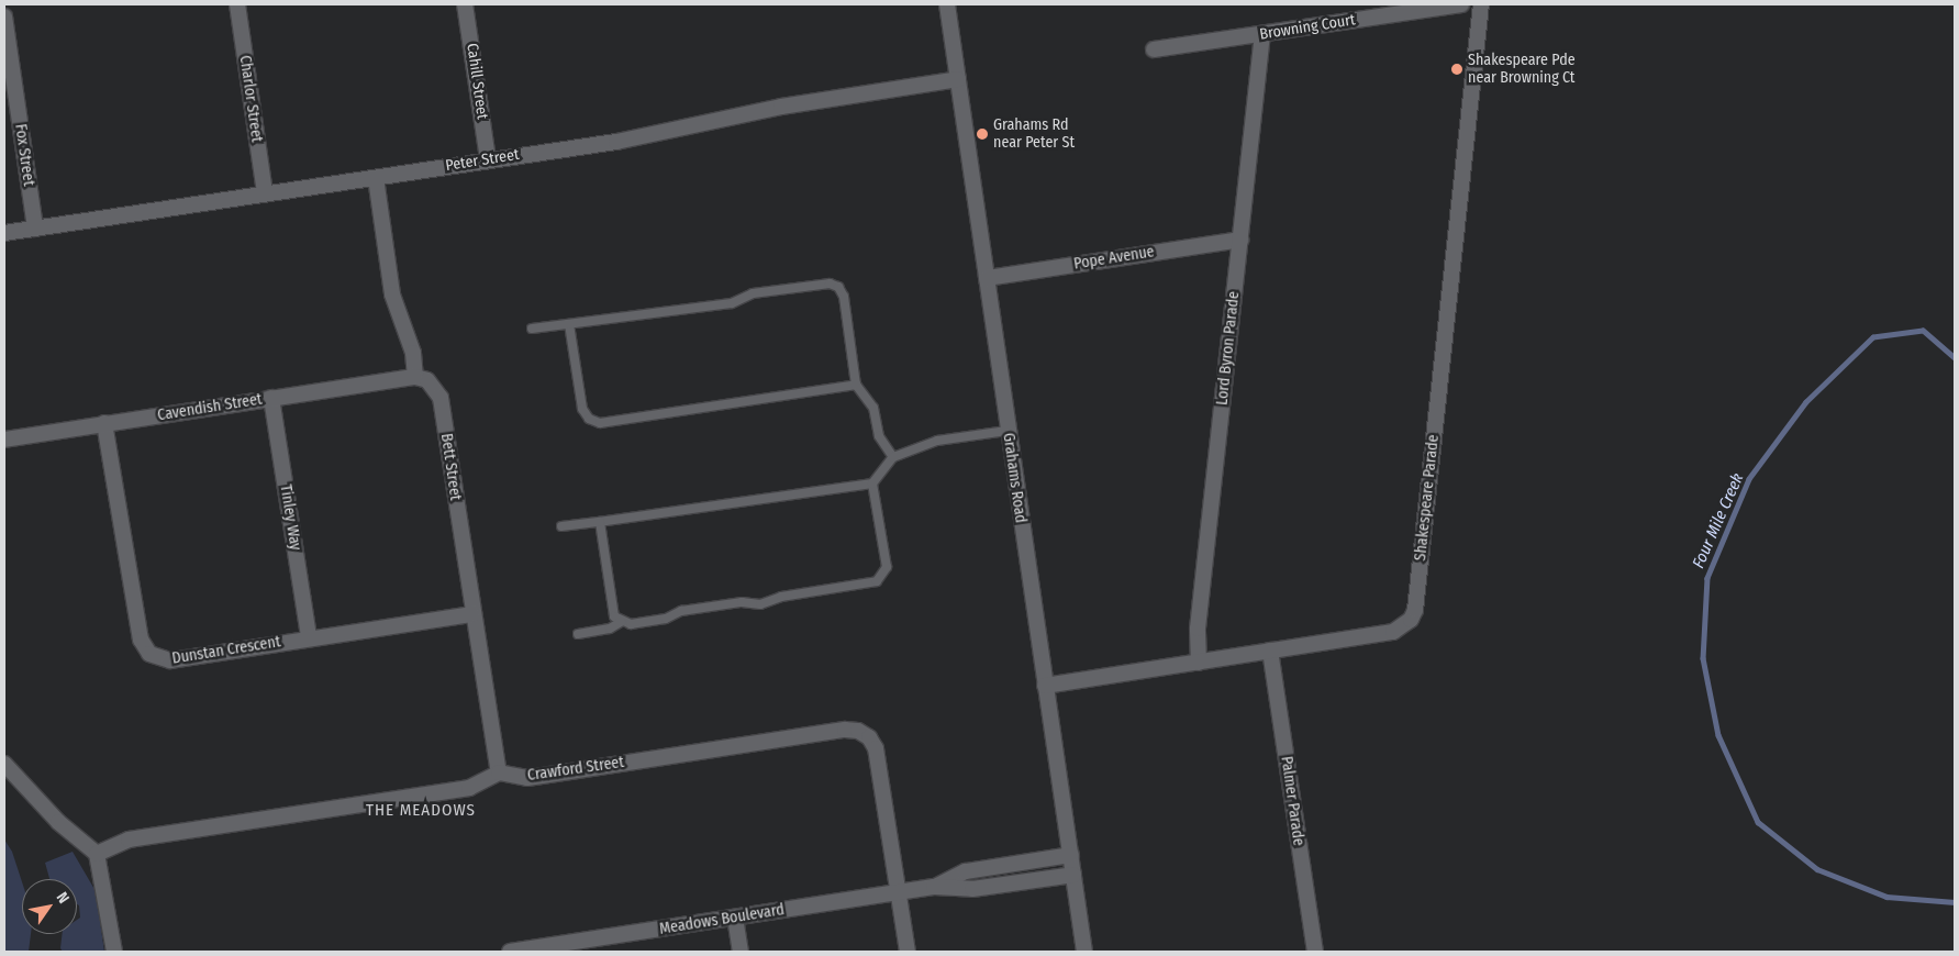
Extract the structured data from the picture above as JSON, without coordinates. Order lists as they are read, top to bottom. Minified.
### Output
{"streets":{"street":["Browning Court","Cahill Street","Charlor Street","Fox Street","Peter Street","Pope Avenue","Lord Byron Parade","Cavendish Street","Bett Street","Grahams Road","Shakespeare Parade","Tinley Way","Dunstan Crescent","Crawford Street","Palmer Parade","Meadows Boulevard"]},"crossings":[["Browning Court","Lord Byron Parade"],["Cahill Street","Peter Street"],["Charlor Street","Peter Street"],["Fox Street","Peter Street"],["Peter Street","Grahams Road"],["Pope Avenue","Lord Byron Parade"],["Pope Avenue","Grahams Road"],["Lord Byron Parade","Shakespeare Parade"],["Cavendish Street","Bett Street"],["Cavendish Street","Tinley Way"],["Cavendish Street","Dunstan Crescent"],["Bett Street","Dunstan Crescent"],["Bett Street","Crawford Street"],["Grahams Road","Shakespeare Parade"],["Grahams Road","Meadows Boulevard"],["Shakespeare Parade","Palmer Parade"],["Tinley Way","Dunstan Crescent"],["Crawford Street","Meadows Boulevard"]],"districts":["THE MEADOWS"],"water":["Four Mile Creek"],"places":["Shakespeare Pde near Browning Ct","Grahams Rd near Peter St"],"north":"top right"}
